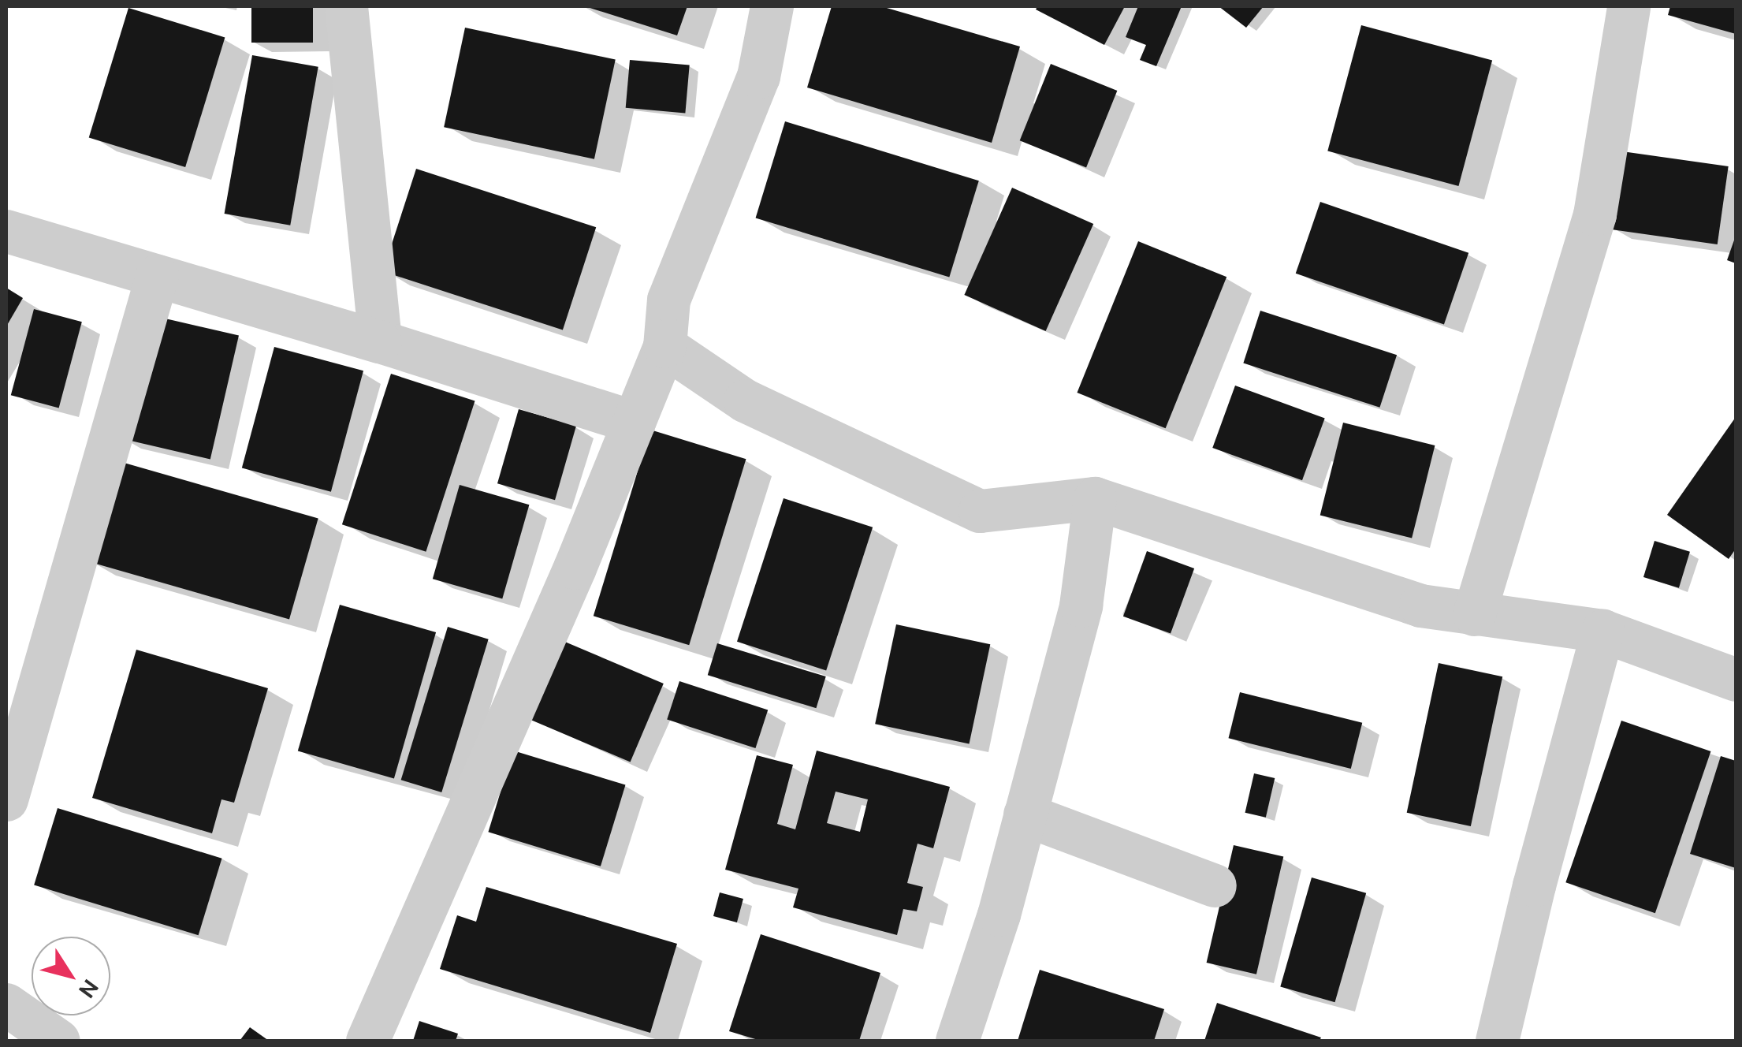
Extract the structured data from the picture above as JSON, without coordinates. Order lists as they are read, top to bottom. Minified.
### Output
{"north":"bottom right"}
